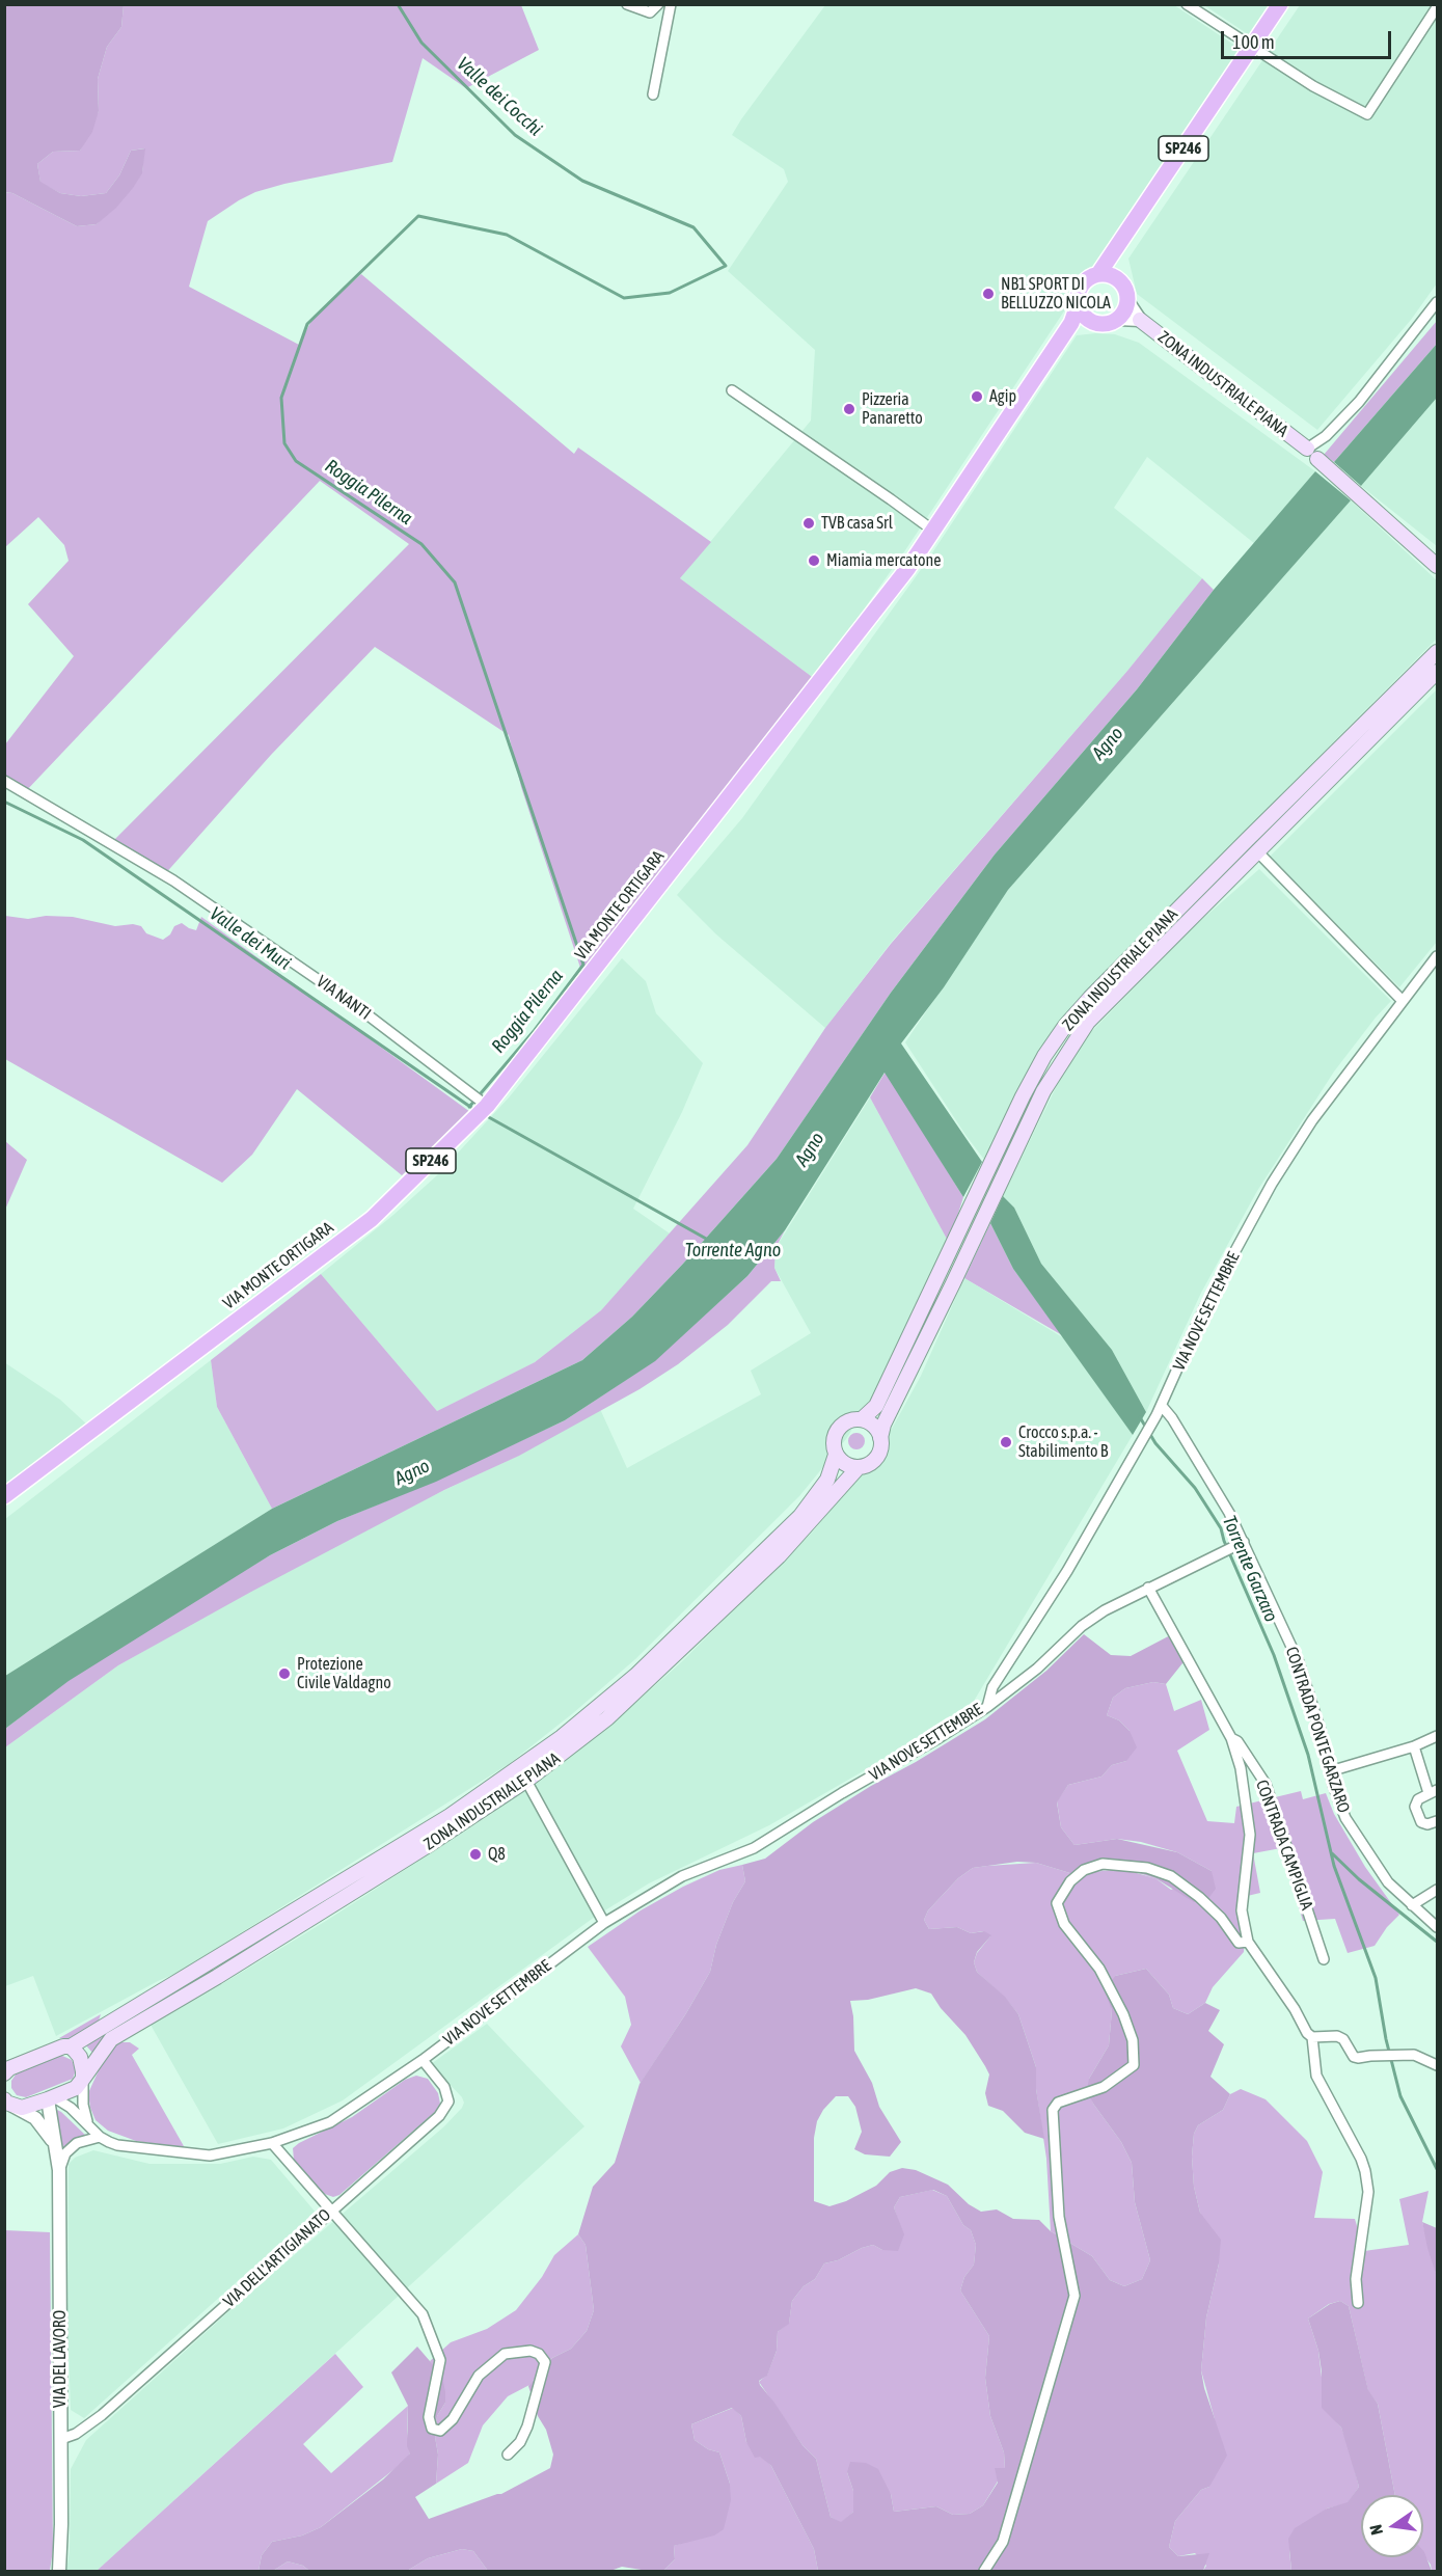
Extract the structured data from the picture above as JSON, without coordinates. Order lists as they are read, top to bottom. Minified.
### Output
{"streets":{"main road":["SP246","ZONA INDUSTRIALE PIANA","VIA MONTE ORTIGARA"],"street":["VIA NANTI","VIA NOVE SETTEMBRE","CONTRADA PONTE GARZARO","CONTRADA CAMPIGLIA","VIA DELL'ARTIGIANATO","VIA DEL LAVORO"]},"crossings":[["VIA MONTE ORTIGARA","VIA NANTI"],["VIA NOVE SETTEMBRE","CONTRADA PONTE GARZARO"],["VIA NOVE SETTEMBRE","VIA DELL'ARTIGIANATO"],["VIA DELL'ARTIGIANATO","VIA DEL LAVORO"]],"water":["Valle dei Cocchi","Roggia Pilerna","Agno","Valle dei Muri","Torrente Agno","Torrente Garzaro"],"places":["NB1 SPORT DI BELLUZZO NICOLA","Agip","Pizzeria Panaretto","TVB casa Srl","Miamia mercatone","Crocco s.p.a. - Stabilimento B","Protezione Civile Valdagno","Q8"],"scale_bar":"100 m","north":"left"}
